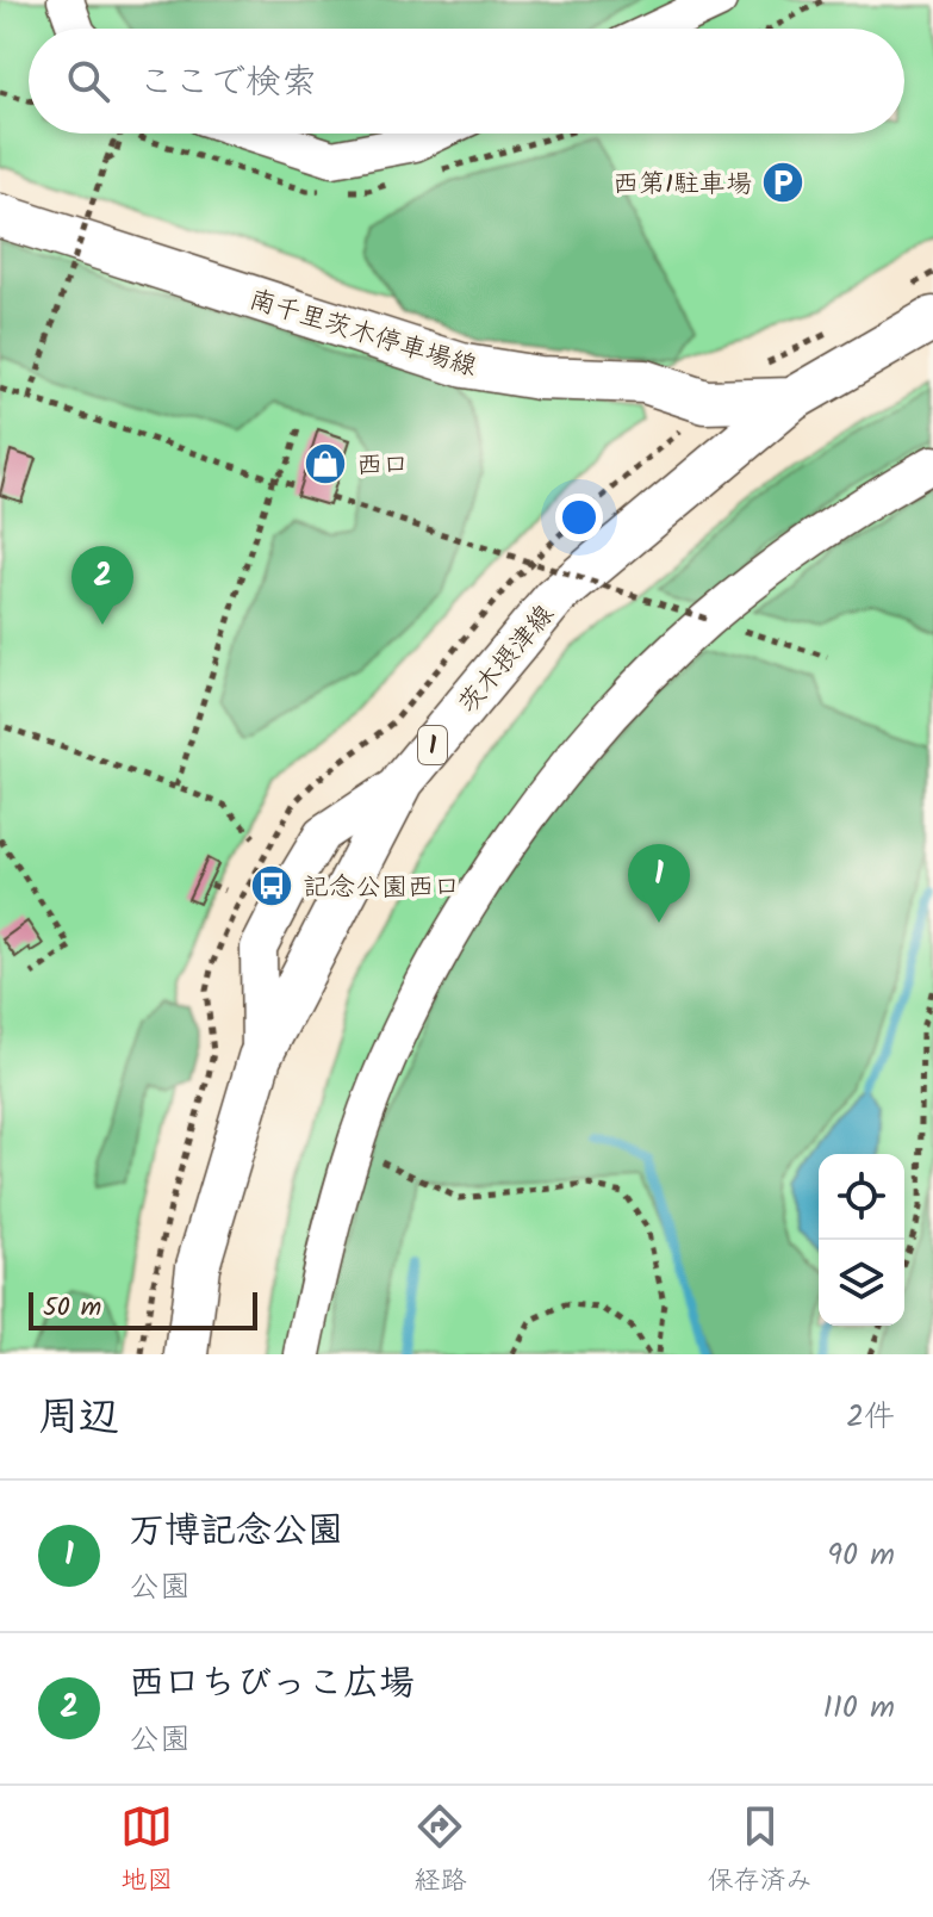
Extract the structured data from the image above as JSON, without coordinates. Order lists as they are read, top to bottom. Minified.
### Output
{"streets":{"main road":["南千里茨木停車場線","茨木摂津線","1"]},"crossings":[["南千里茨木停車場線","茨木摂津線"]],"places":{"parking":["西第1駐車場"],"shop":["西口"],"bus stop":["記念公園西口"]},"scale_bar":"50 m","page":{"search":"ここで検索","pins":["2","1"],"scale":"50 m","heading":["周辺","2件"],"list":[{"mark":"1","name":"万博記念公園","note":"公園","value":"90 m"},{"mark":"2","name":"西口ちびっこ広場","note":"公園","value":"110 m"}],"nav":["地図","経路","保存済み"]}}
